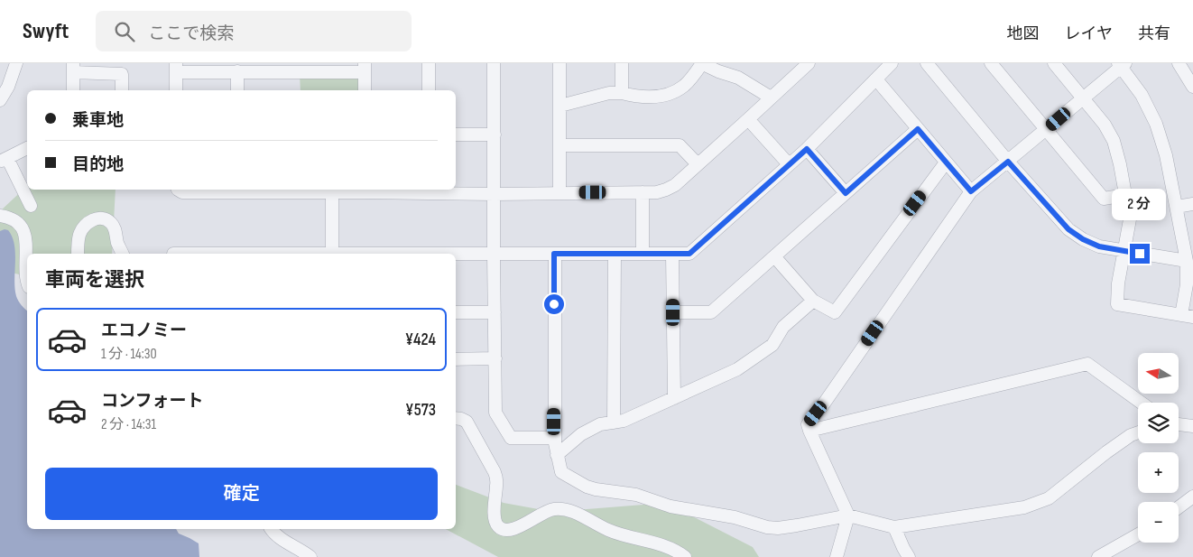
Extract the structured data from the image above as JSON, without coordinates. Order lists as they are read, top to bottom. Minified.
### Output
{"north":"left","page":{"header":"Swyft","search":"ここで検索","nav":["地図","レイヤ","共有"],"banner":["乗車地","目的地"],"bubble":"2 分","heading":"車両を選択","list":[{"name":"エコノミー","note":"1 分 · 14:30","value":"¥424"},{"name":"コンフォート","note":"2 分 · 14:31","value":"¥573"}],"map_buttons":["+","−"],"buttons":"確定"}}
